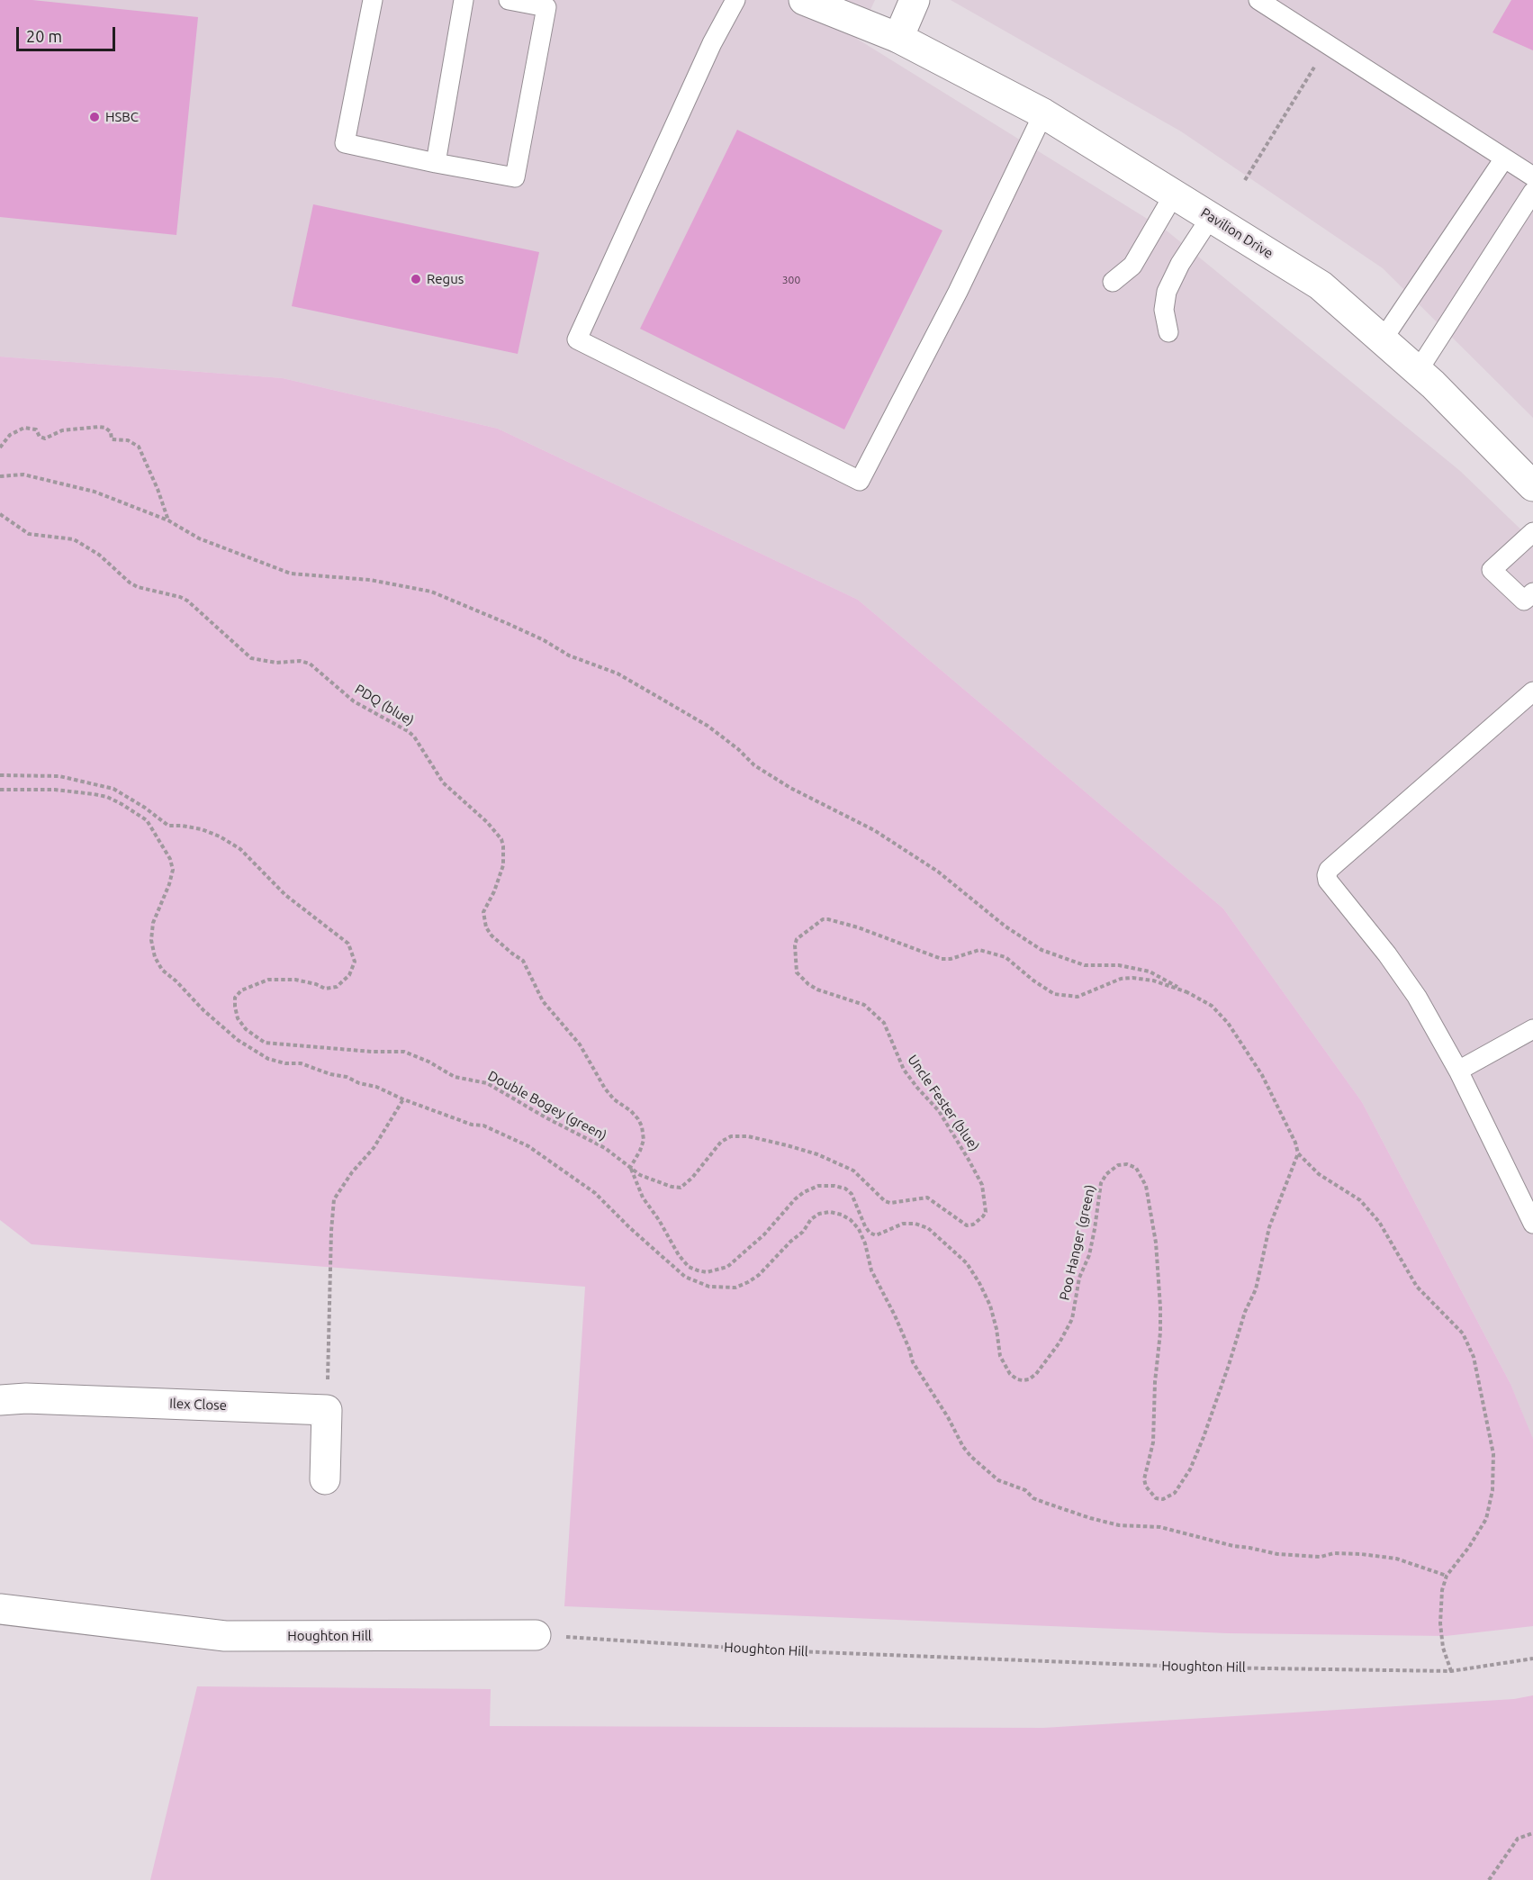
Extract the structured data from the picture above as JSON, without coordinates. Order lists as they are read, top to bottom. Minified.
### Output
{"streets":{"street":["Pavilion Drive","Ilex Close","Houghton Hill"],"path":["PDQ (blue)","Uncle Fester (blue)","Double Bogey (green)","Poo Hanger (green)"]},"crossings":[["PDQ (blue)","Uncle Fester (blue)"],["PDQ (blue)","Double Bogey (green)"],["PDQ (blue)","Poo Hanger (green)"],["Uncle Fester (blue)","Double Bogey (green)"],["Uncle Fester (blue)","Poo Hanger (green)"],["Double Bogey (green)","Poo Hanger (green)"]],"places":["HSBC","Regus"],"house_numbers":["300"],"scale_bar":"20 m"}
